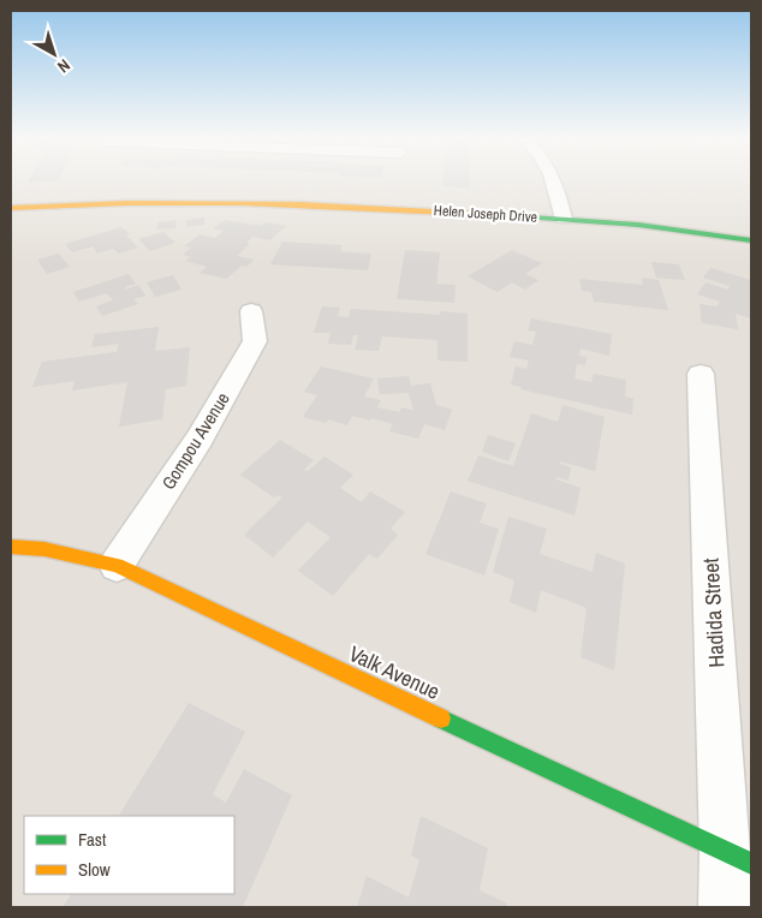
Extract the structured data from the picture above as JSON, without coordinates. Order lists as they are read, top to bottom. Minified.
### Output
{"streets":{"street":["Helen Joseph Drive","Gompou Avenue","Hadida Street","Valk Avenue"]},"crossings":[["Gompou Avenue","Valk Avenue"],["Hadida Street","Valk Avenue"]],"legend":["Fast","Slow"],"north":"bottom right"}
